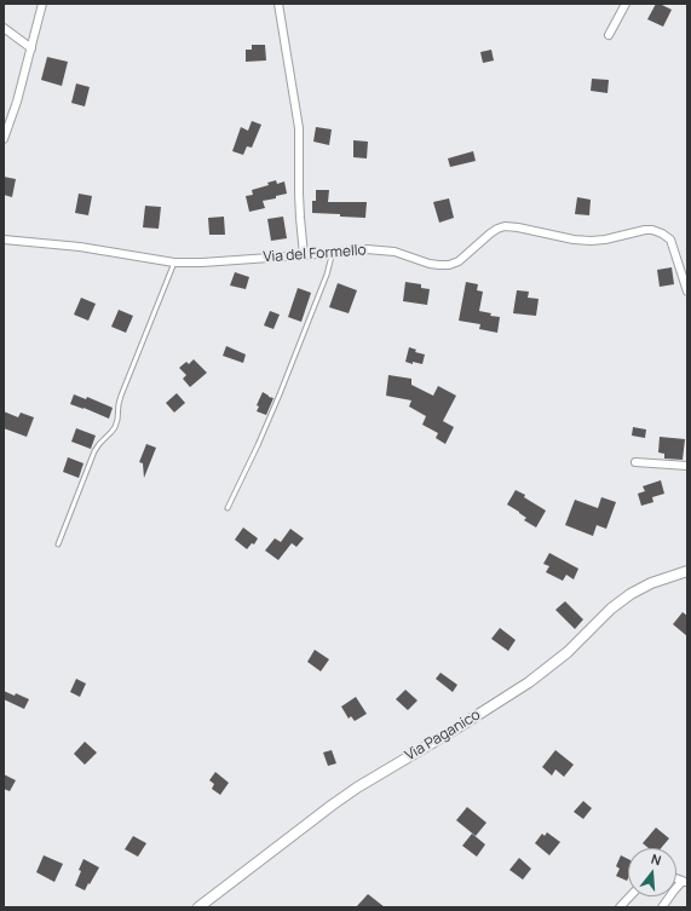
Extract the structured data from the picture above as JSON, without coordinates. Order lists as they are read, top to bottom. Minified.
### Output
{"streets":{"street":["Via del Formello","Via Paganico"]},"north":"top"}
